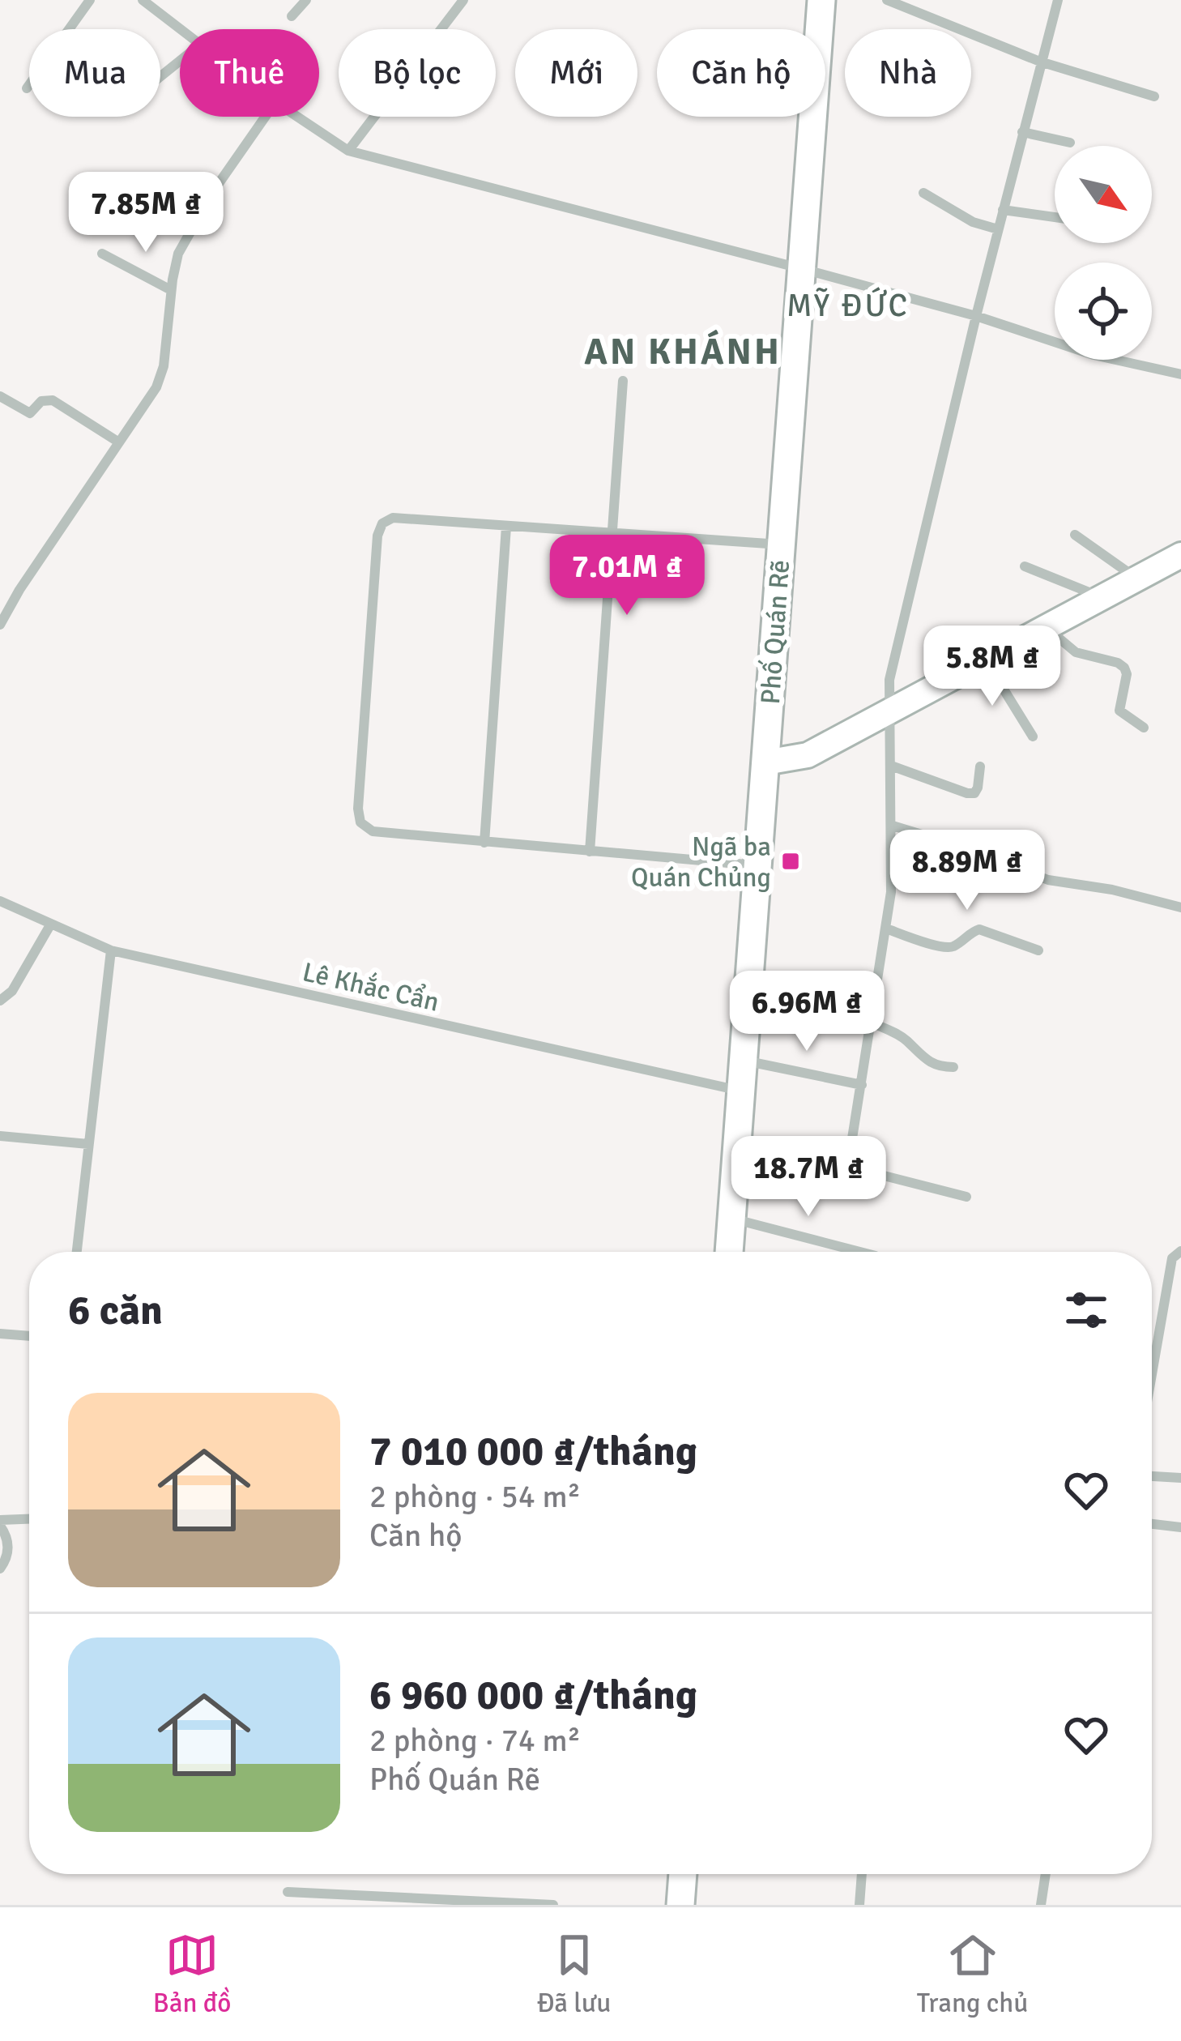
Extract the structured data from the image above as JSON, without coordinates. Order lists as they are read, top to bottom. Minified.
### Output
{"streets":{"main road":["Phố Quán Rẽ"],"street":["Lê Khắc Cẩn"]},"crossings":[["Phố Quán Rẽ","Lê Khắc Cẩn"]],"districts":["MỸ ĐỨC","AN KHÁNH"],"places":{"transit":["Ngã ba Quán Chủng"]},"north":"bottom right","page":{"chip":["Mua","Thuê","Bộ lọc","Mới","Căn hộ","Nhà"],"price":["7.85M ₫","7.01M ₫","5.8M ₫","8.89M ₫","6.96M ₫","18.7M ₫"],"heading":"6 căn","list":[{"name":"7 010 000 ₫/tháng","note":"2 phòng · 54 m² · Căn hộ"},{"name":"6 960 000 ₫/tháng","note":"2 phòng · 74 m² · Phố Quán Rẽ"}],"tabs":["Bản đồ","Đã lưu","Trang chủ"]}}
